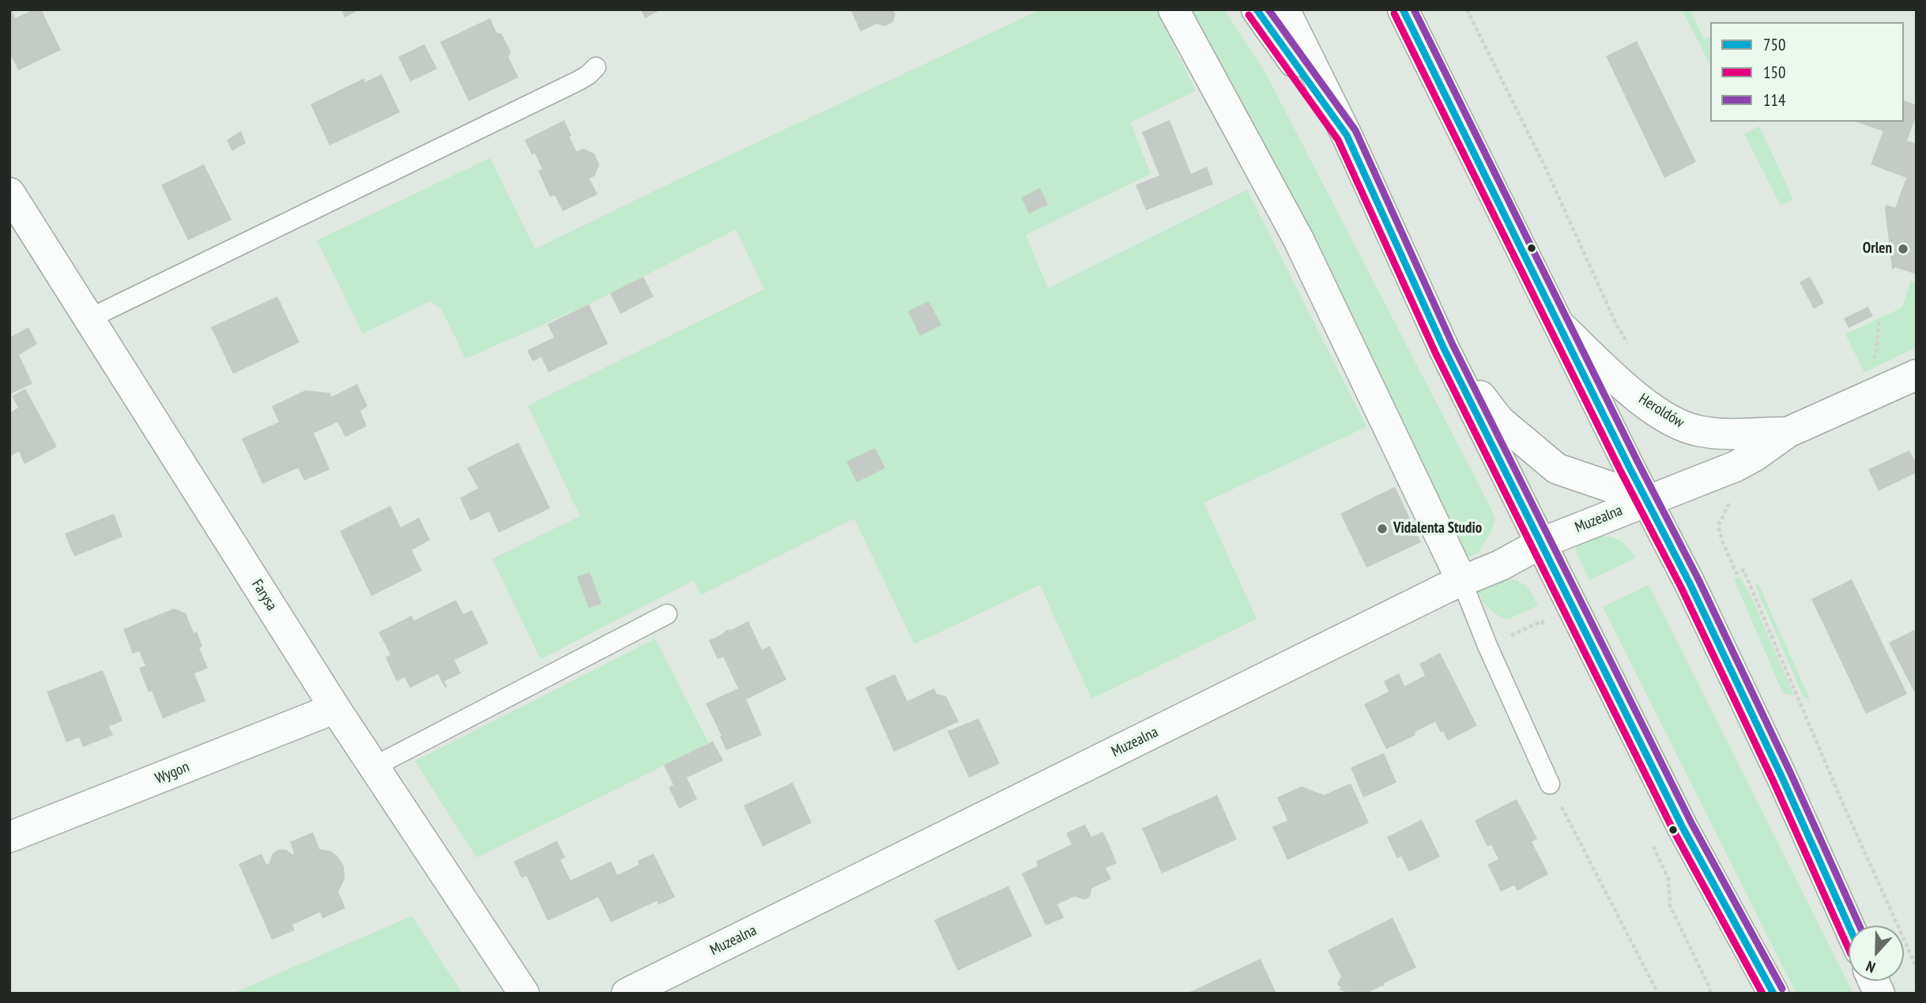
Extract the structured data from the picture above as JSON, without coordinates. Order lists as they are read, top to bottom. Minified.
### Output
{"streets":{"main road":["Heroldów","Muzealna","Farysa","Wygon"]},"crossings":[["Heroldów","Muzealna"],["Farysa","Wygon"]],"places":["Orlen","Vidalenta Studio"],"lines":["transit line 750","transit line 114","transit line 150"],"legend":["750","150","114"],"north":"bottom"}
